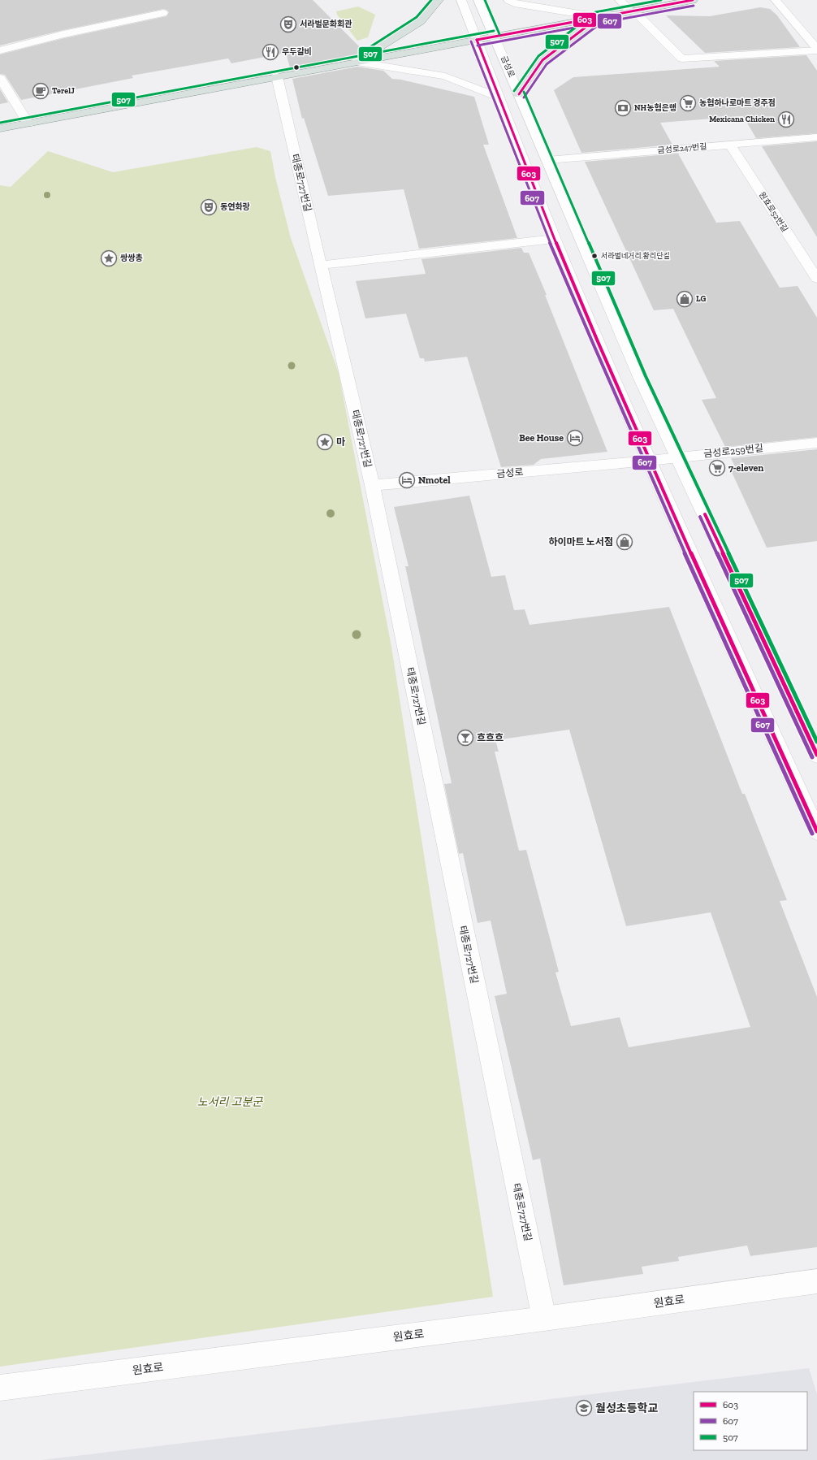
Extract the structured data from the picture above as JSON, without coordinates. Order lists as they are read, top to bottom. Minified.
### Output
{"streets":{"street":["금성로","금성로247번길","태종로727번길","원효로52번길","금성로259번길","원효로"]},"crossings":[["금성로","금성로247번길"],["금성로","태종로727번길"],["금성로","금성로259번길"],["금성로247번길","원효로52번길"],["태종로727번길","원효로"]],"parks":["노서리 고분군"],"places":{"theatre":["서라벌문화회관","동연화랑"],"restaurant":["우두갈비","Mexicana Chicken"],"cafe":["TerelJ"],"supermarket":["농협하나로마트 경주점","7-eleven"],"bank":["NH농협은행"],"other":["서라벌네거리.황리단길"],"place":["쌍쌍총","마"],"shop":["LG","하이마트 노서점"],"hotel":["Bee House","Nmotel"],"bar":["흐흐흐"],"school or university":["월성초등학교"]},"lines":["transit line 603","transit line 507","transit line 607"],"legend":["603","607","507"]}
